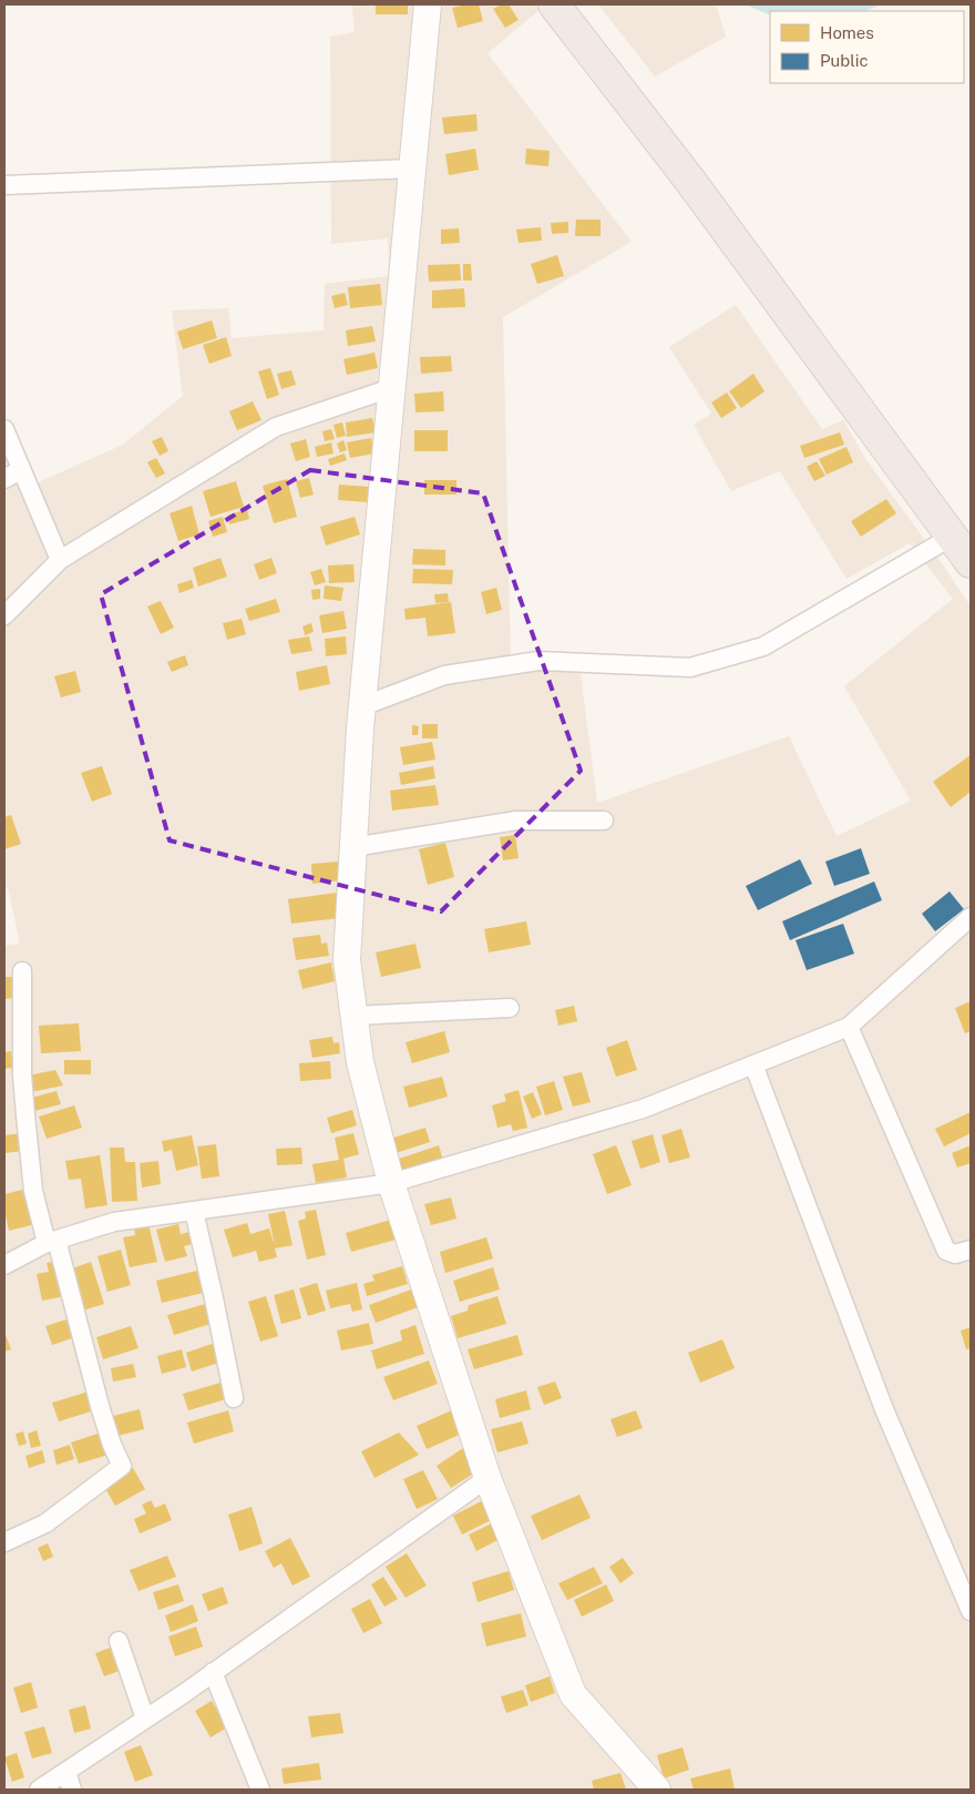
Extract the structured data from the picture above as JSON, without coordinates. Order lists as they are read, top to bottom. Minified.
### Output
{"legend":["Homes","Public"]}
